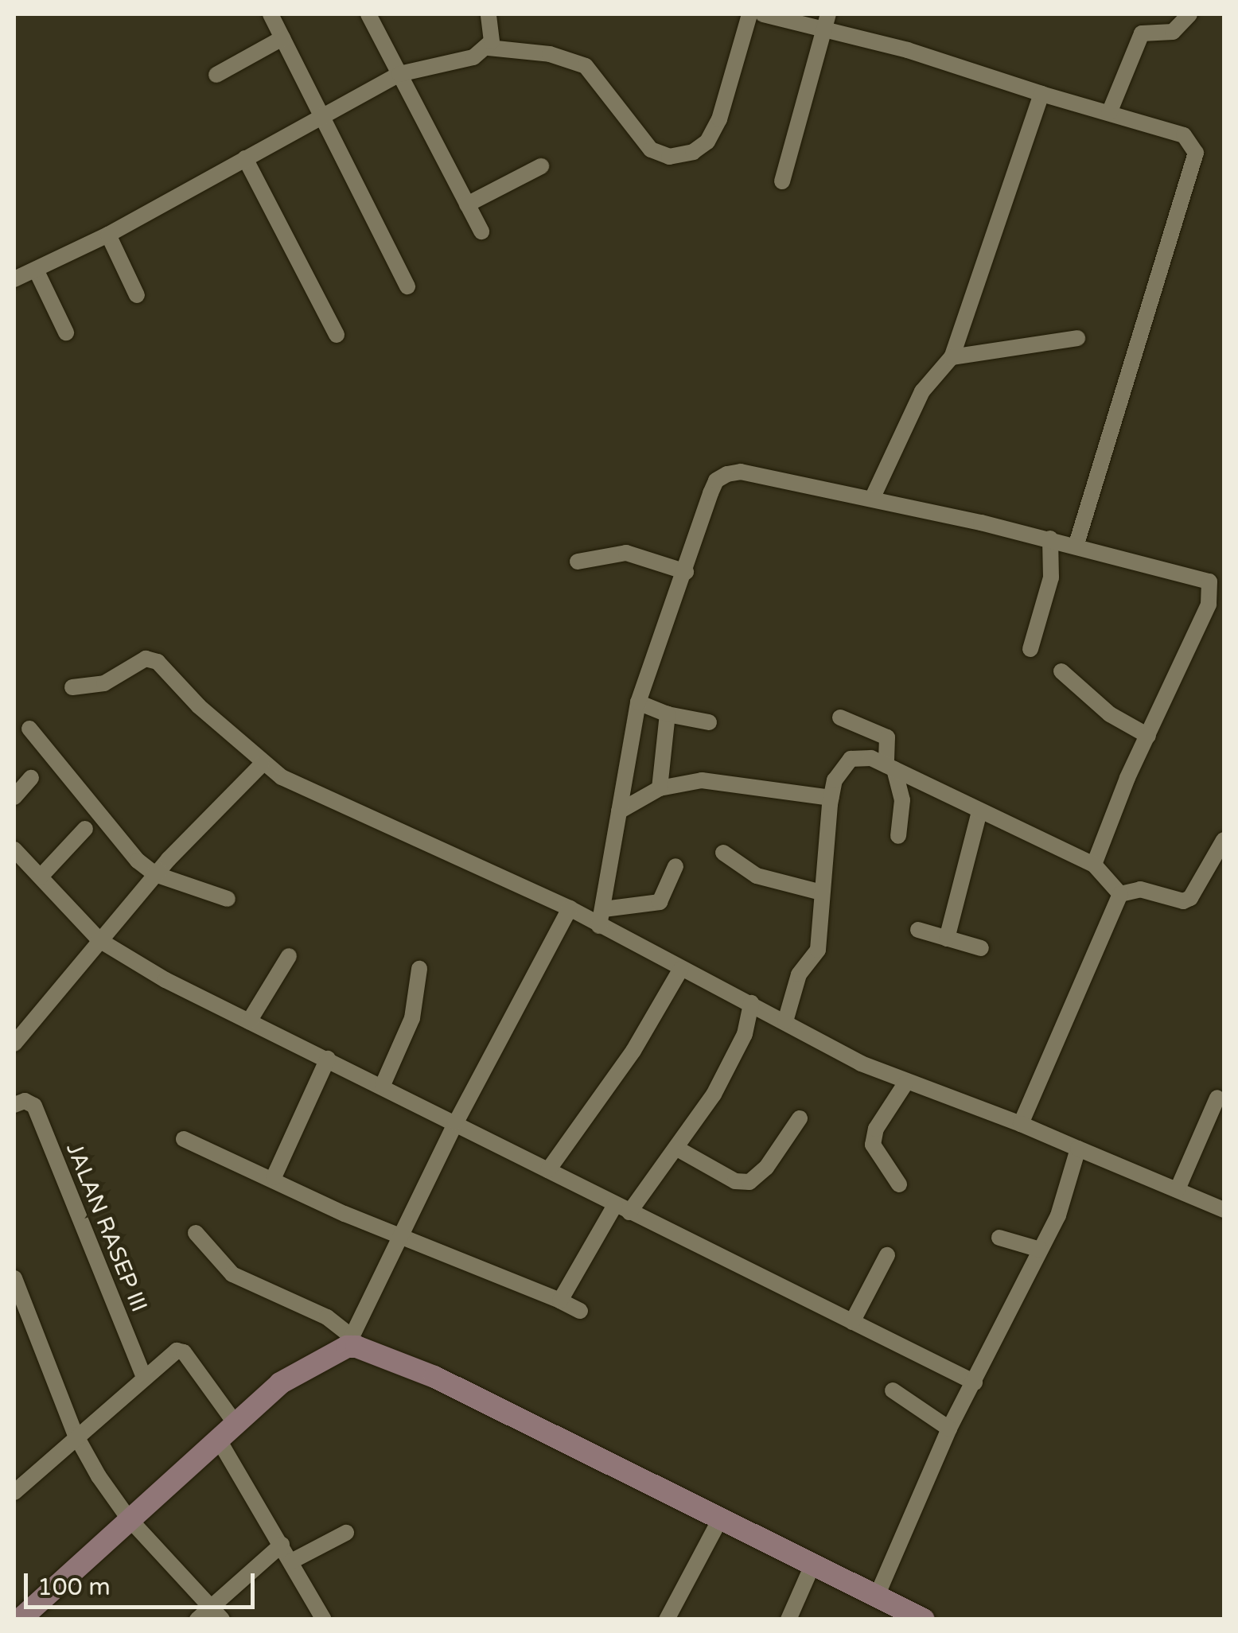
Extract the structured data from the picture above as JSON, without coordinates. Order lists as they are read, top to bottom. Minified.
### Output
{"streets":{"street":["JALAN RASEP III"]},"scale_bar":"100 m"}
